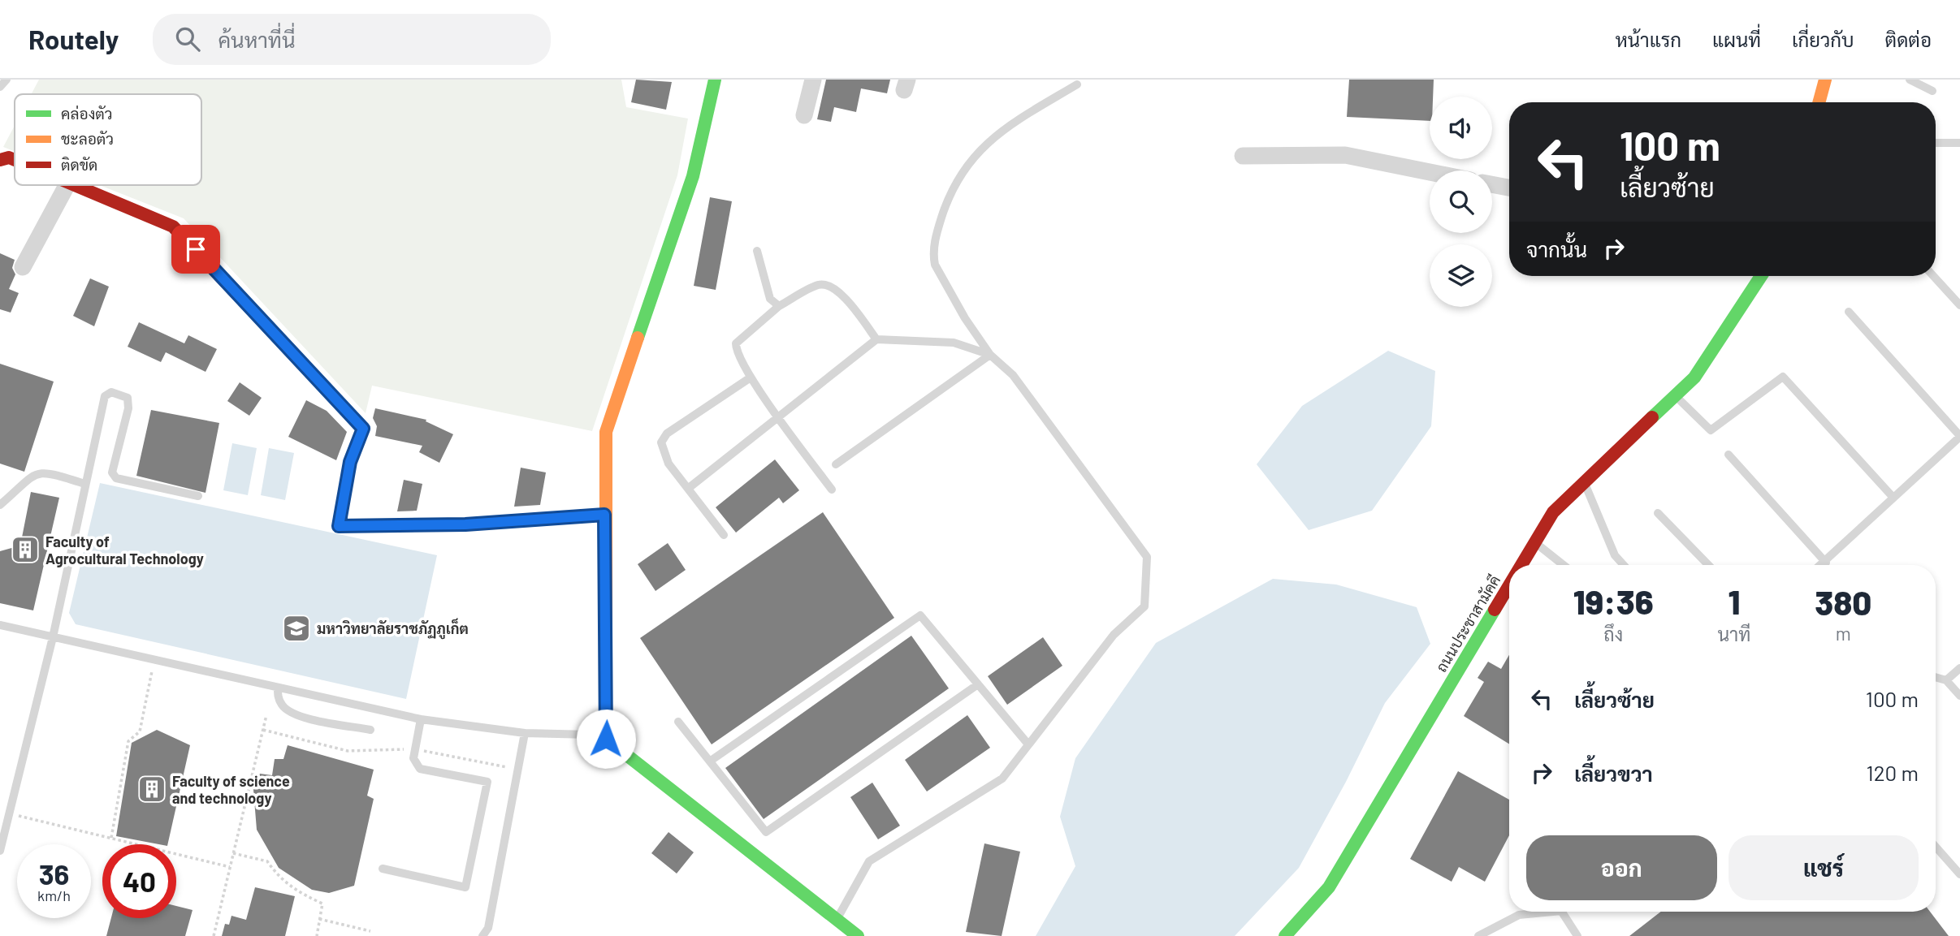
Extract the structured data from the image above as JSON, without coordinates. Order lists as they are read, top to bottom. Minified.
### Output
{"streets":{"street":["ถนนประชาสามัคคี"]},"places":{"building":["Faculty of Agrocultural Technology","Faculty of science and technology"],"school or university":["มหาวิทยาลัยราชภัฏภูเก็ต"]},"legend":["คล่องตัว","ชะลอตัว","ติดขัด"],"page":{"header":"Routely","search":"ค้นหาที่นี่","nav":["หน้าแรก","แผนที่","เกี่ยวกับ","ติดต่อ"],"turn":["100 m","เลี้ยวซ้าย"],"then":"จากนั้น","eta":["19:36","ถึง","1","นาที","380","m"],"list":[{"name":"เลี้ยวซ้าย","value":"100 m"},{"name":"เลี้ยวขวา","value":"120 m"}],"buttons":["ออก","แชร์"],"speed":"36 km/h","limit":"40"}}
